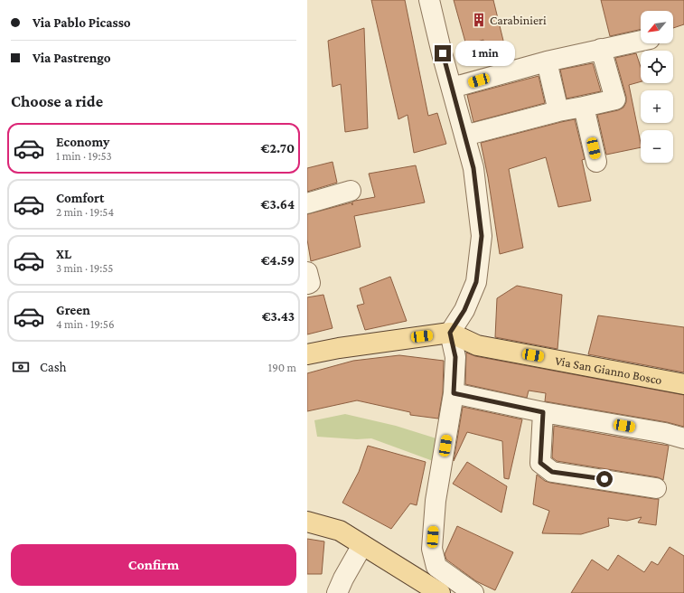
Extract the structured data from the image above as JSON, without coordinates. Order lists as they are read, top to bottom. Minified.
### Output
{"streets":{"main road":["Via San Gianno Bosco"]},"places":{"building":["Carabinieri"]},"north":"bottom left","page":{"banner":["Via Pablo Picasso","Via Pastrengo"],"map_buttons":["+","−"],"bubble":"1 min","heading":"Choose a ride","list":[{"name":"Economy","note":"1 min · 19:53","value":"€2.70"},{"name":"Comfort","note":"2 min · 19:54","value":"€3.64"},{"name":"XL","note":"3 min · 19:55","value":"€4.59"},{"name":"Green","note":"4 min · 19:56","value":"€3.43"}],"pay":["Cash","190 m"],"buttons":"Confirm"}}
